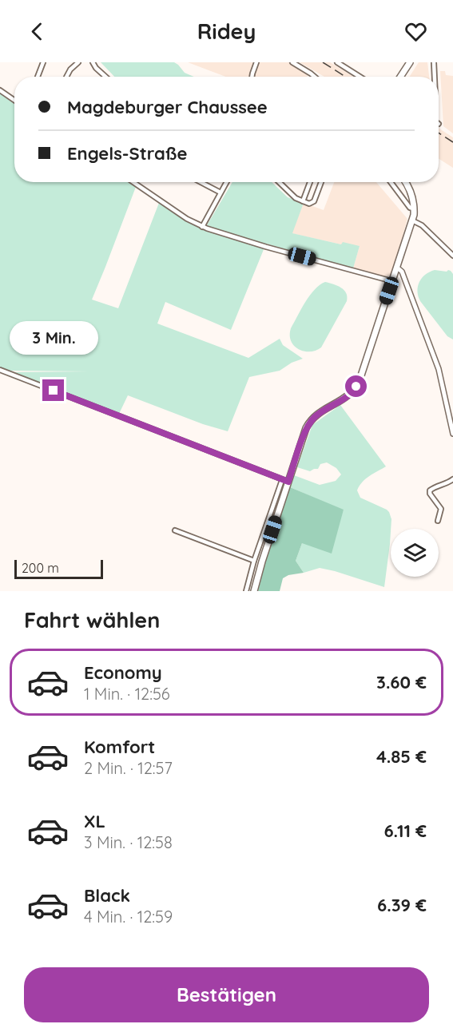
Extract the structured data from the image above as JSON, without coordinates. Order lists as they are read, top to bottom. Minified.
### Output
{"scale_bar":"200 m","page":{"header":"Ridey","banner":["Magdeburger Chaussee","Engels-Straße"],"bubble":"3 Min.","scale":"200 m","heading":"Fahrt wählen","list":[{"name":"Economy","note":"1 Min. · 12:56","value":"3.60 €"},{"name":"Komfort","note":"2 Min. · 12:57","value":"4.85 €"},{"name":"XL","note":"3 Min. · 12:58","value":"6.11 €"},{"name":"Black","note":"4 Min. · 12:59","value":"6.39 €"}],"buttons":"Bestätigen"}}
